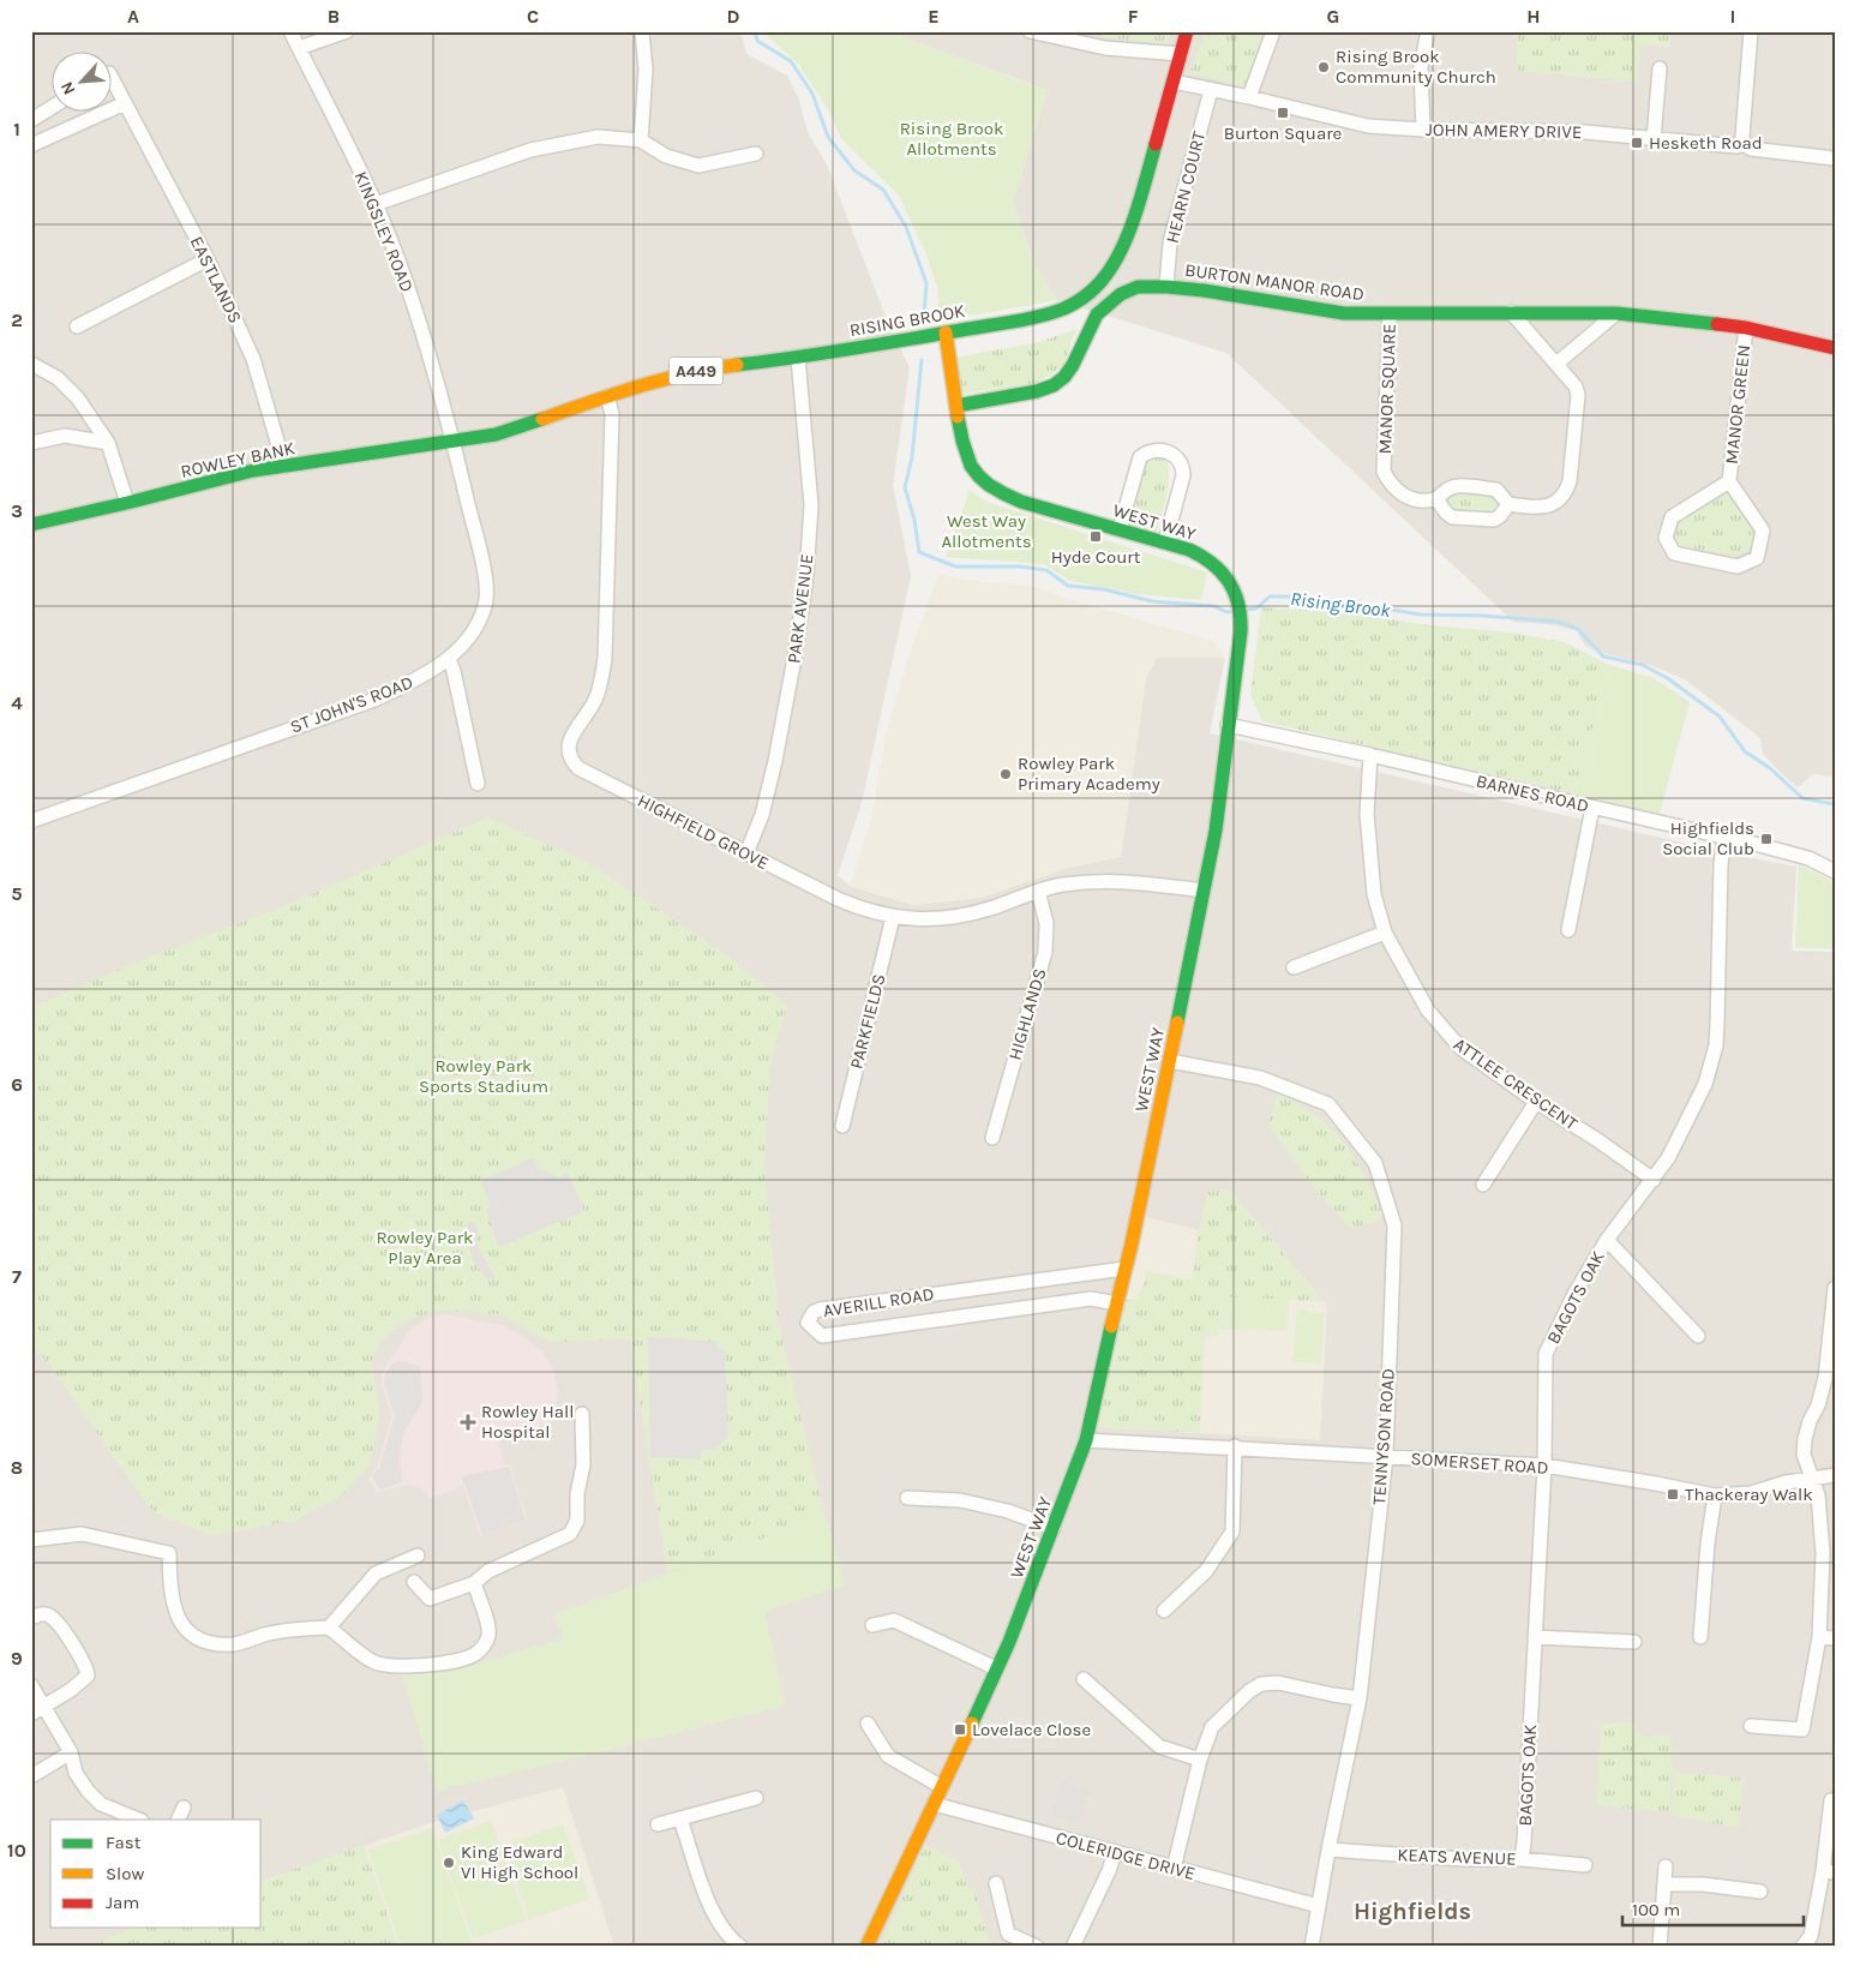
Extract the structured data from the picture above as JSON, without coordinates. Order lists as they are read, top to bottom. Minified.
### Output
{"streets":{"main road":["BURTON MANOR ROAD","RISING BROOK","A449","ROWLEY BANK","WEST WAY"],"street":["JOHN AMERY DRIVE","HEARN COURT","KINGSLEY ROAD","EASTLANDS","MANOR SQUARE","MANOR GREEN","PARK AVENUE","ST JOHN'S ROAD","BARNES ROAD","HIGHFIELD GROVE","HIGHLANDS","PARKFIELDS","ATTLEE CRESCENT","BAGOTS OAK","AVERILL ROAD","TENNYSON ROAD","SOMERSET ROAD","COLERIDGE DRIVE","KEATS AVENUE"]},"crossings":[["JOHN AMERY DRIVE","HEARN COURT"],["JOHN AMERY DRIVE","RISING BROOK"],["HEARN COURT","BURTON MANOR ROAD"],["KINGSLEY ROAD","RISING BROOK"],["KINGSLEY ROAD","ROWLEY BANK"],["KINGSLEY ROAD","ST JOHN'S ROAD"],["EASTLANDS","ROWLEY BANK"],["BURTON MANOR ROAD","MANOR SQUARE"],["BURTON MANOR ROAD","MANOR GREEN"],["BURTON MANOR ROAD","WEST WAY"],["RISING BROOK","ROWLEY BANK"],["RISING BROOK","WEST WAY"],["RISING BROOK","PARK AVENUE"],["RISING BROOK","ST JOHN'S ROAD"],["RISING BROOK","HIGHFIELD GROVE"],["ROWLEY BANK","ST JOHN'S ROAD"],["WEST WAY","BARNES ROAD"],["WEST WAY","HIGHFIELD GROVE"],["WEST WAY","AVERILL ROAD"],["WEST WAY","TENNYSON ROAD"],["WEST WAY","SOMERSET ROAD"],["WEST WAY","COLERIDGE DRIVE"],["PARK AVENUE","HIGHFIELD GROVE"],["BARNES ROAD","ATTLEE CRESCENT"],["BARNES ROAD","BAGOTS OAK"],["HIGHFIELD GROVE","HIGHLANDS"],["HIGHFIELD GROVE","PARKFIELDS"],["ATTLEE CRESCENT","BAGOTS OAK"],["BAGOTS OAK","SOMERSET ROAD"],["BAGOTS OAK","KEATS AVENUE"],["TENNYSON ROAD","SOMERSET ROAD"],["TENNYSON ROAD","COLERIDGE DRIVE"],["TENNYSON ROAD","KEATS AVENUE"]],"districts":["Highfields"],"water":["Rising Brook"],"parks":["Rising Brook Allotments","West Way Allotments","Rowley Park Sports Stadium","Rowley Park Play Area"],"places":{"other":["Rising Brook Community Church","Rowley Park Primary Academy","King Edward VI High School"],"transit":["Burton Square","Hesketh Road","Hyde Court","Highfields Social Club","Thackeray Walk","Lovelace Close"],"health":["Rowley Hall Hospital"]},"legend":["Fast","Slow","Jam"],"scale_bar":"100 m","north":"bottom left","grid":{"columns":["A","B","C","D","E","F","G","H","I"],"rows":["1","2","3","4","5","6","7","8","9","10"]}}
